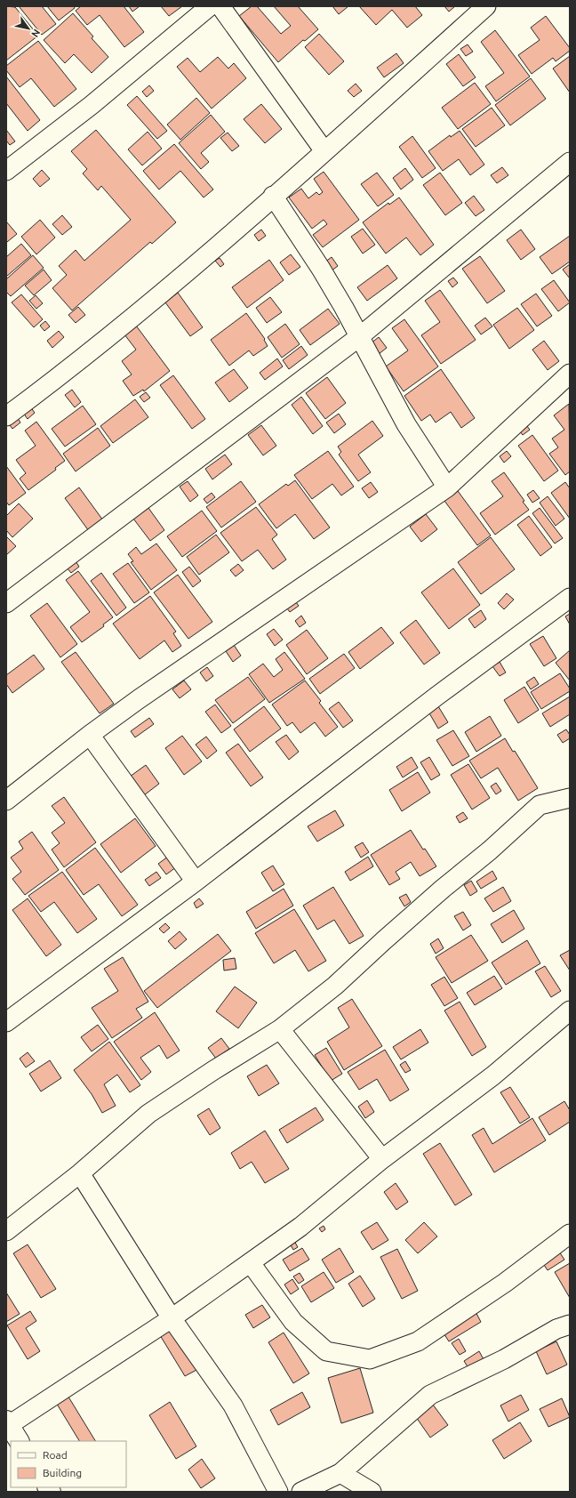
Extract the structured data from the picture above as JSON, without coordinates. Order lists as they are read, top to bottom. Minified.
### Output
{"legend":["Road","Building"],"north":"bottom right"}
